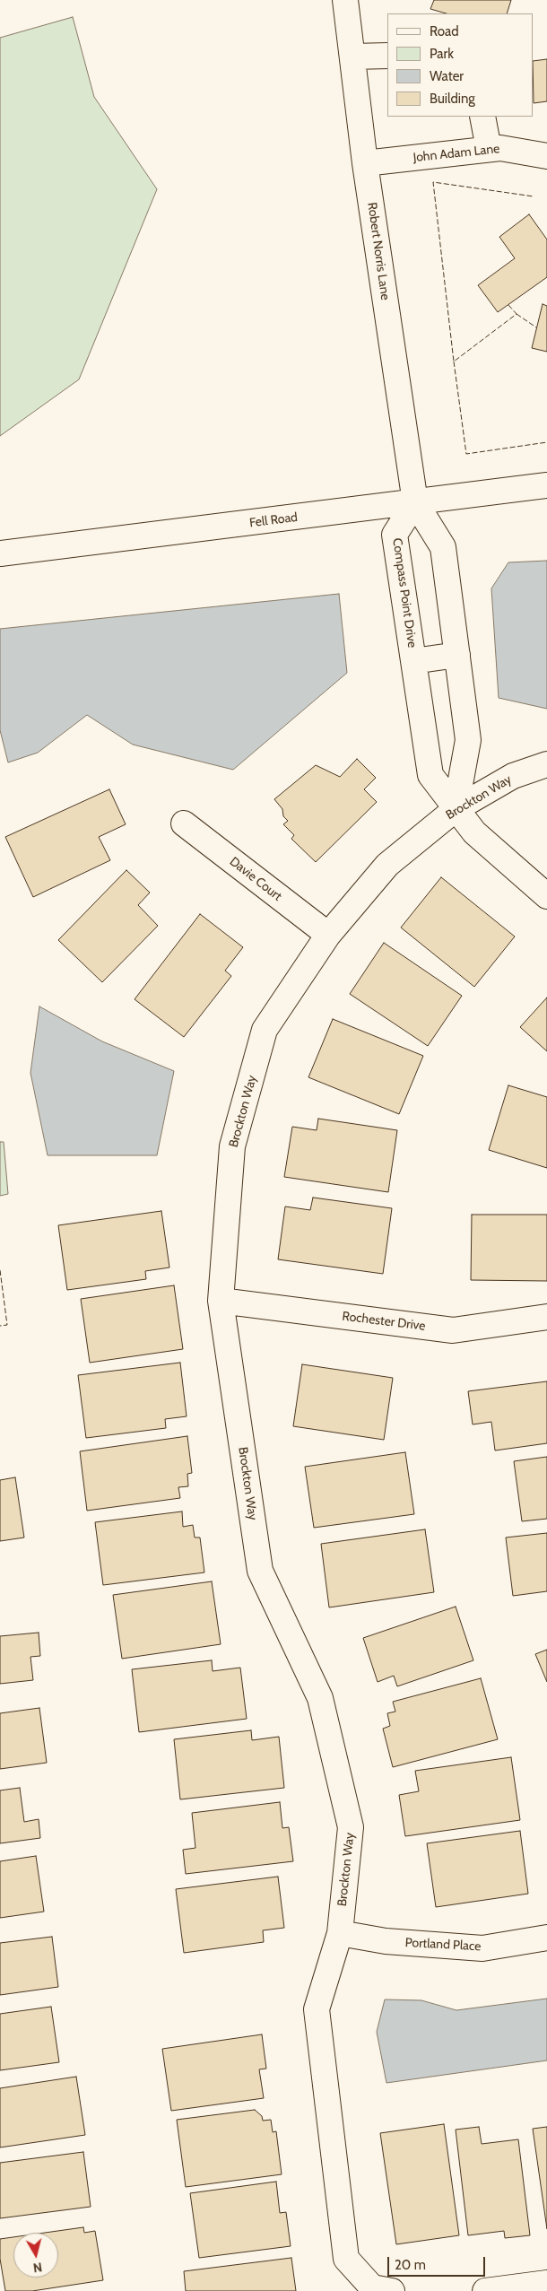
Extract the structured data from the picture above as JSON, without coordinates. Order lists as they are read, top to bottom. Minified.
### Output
{"streets":{"street":["John Adam Lane","Robert Norris Lane","Fell Road","Compass Point Drive","Brockton Way","Davie Court","Rochester Drive","Portland Place"]},"crossings":[["John Adam Lane","Robert Norris Lane"],["Robert Norris Lane","Fell Road"],["Robert Norris Lane","Compass Point Drive"],["Fell Road","Compass Point Drive"],["Compass Point Drive","Brockton Way"],["Brockton Way","Davie Court"],["Brockton Way","Rochester Drive"],["Brockton Way","Portland Place"]],"legend":["Road","Park","Water","Building"],"scale_bar":"20 m","north":"bottom"}
